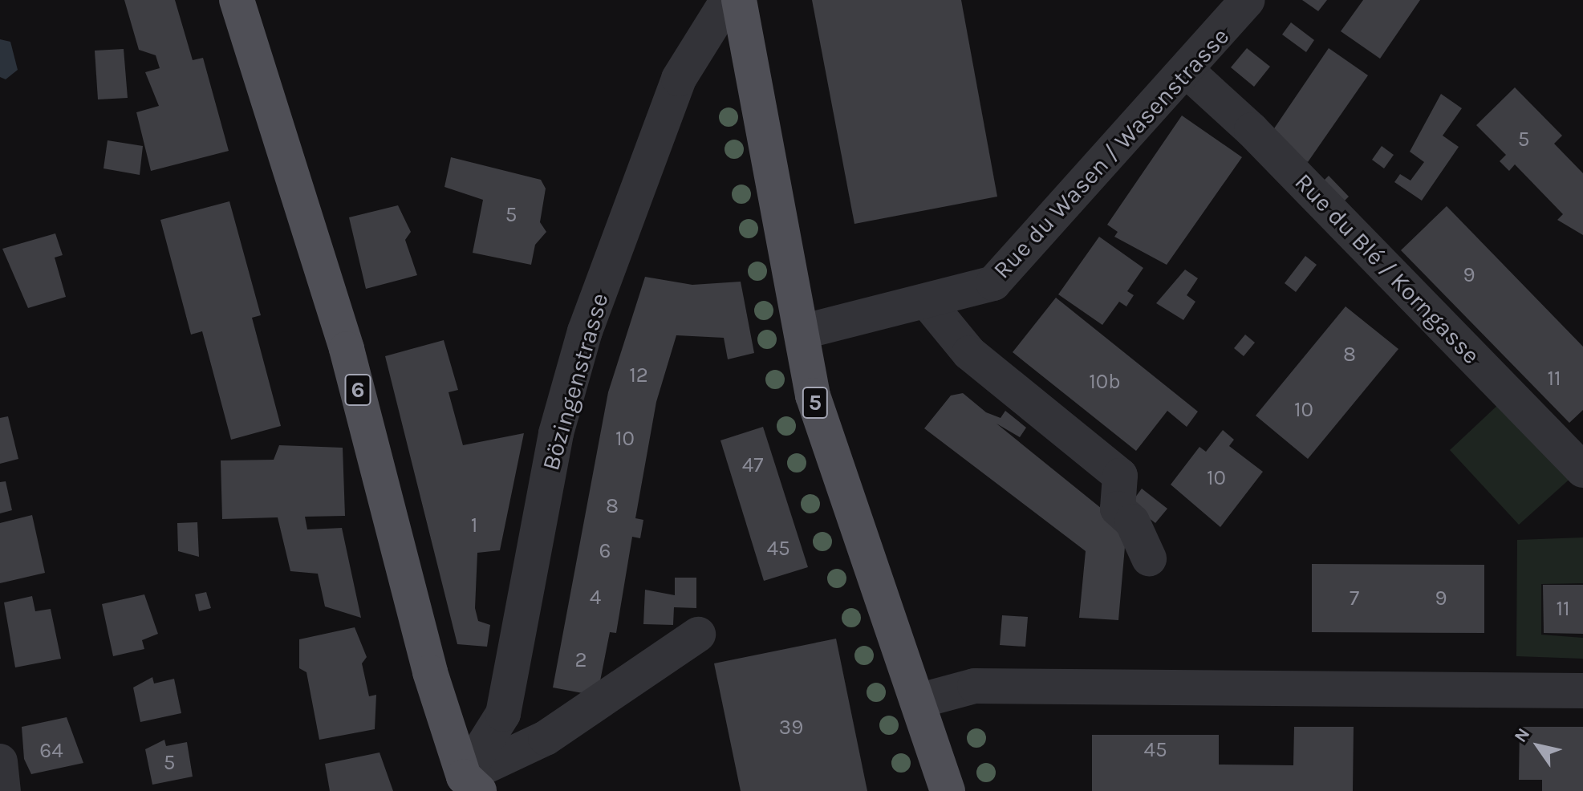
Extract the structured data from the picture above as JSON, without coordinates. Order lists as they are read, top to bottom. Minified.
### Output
{"streets":{"main road":["6","5"],"street":["Rue du Wasen / Wasenstrasse","Rue du Blé / Korngasse","Bözingenstrasse"]},"crossings":[["Rue du Wasen / Wasenstrasse","Rue du Blé / Korngasse"],["Rue du Wasen / Wasenstrasse","5"],["Bözingenstrasse","6"]],"house_numbers":["5","5","9","8","12","11","10b","10","10","47","10","8","1","45","6","4","7","9","11","2","39","45","64","5"],"north":"top left"}
